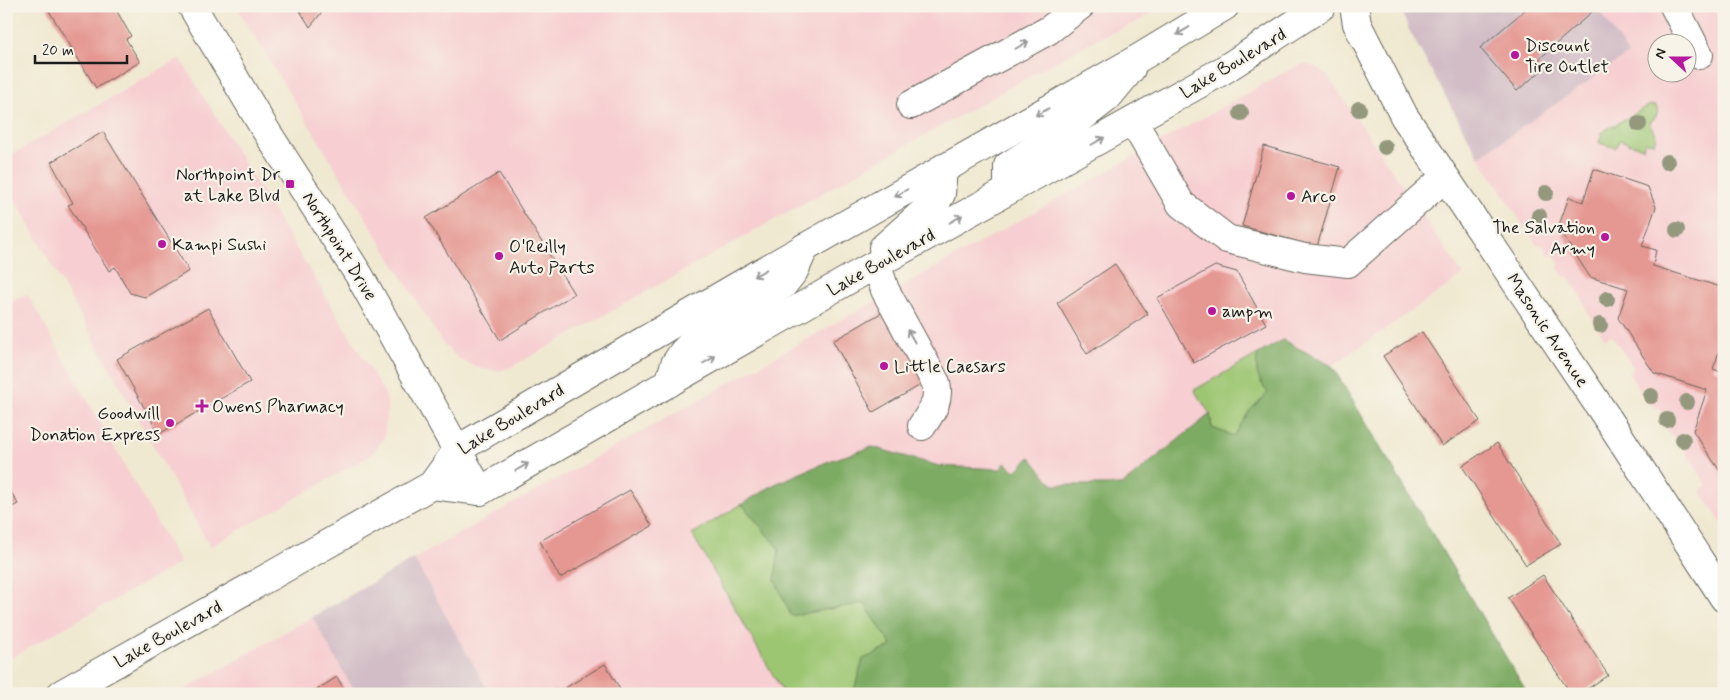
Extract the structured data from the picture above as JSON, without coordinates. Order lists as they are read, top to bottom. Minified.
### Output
{"streets":{"main road":["Lake Boulevard","Northpoint Drive","Masonic Avenue"]},"crossings":[["Lake Boulevard","Northpoint Drive"]],"places":{"other":["Discount Tire Outlet","Arco","The Salvation Army","Kampi Sushi","O'Reilly Auto Parts","ampm","Little Caesars","Goodwill Donation Express"],"transit":["Northpoint Dr at Lake Blvd"],"health":["Owens Pharmacy"]},"scale_bar":"20 m","north":"left"}
